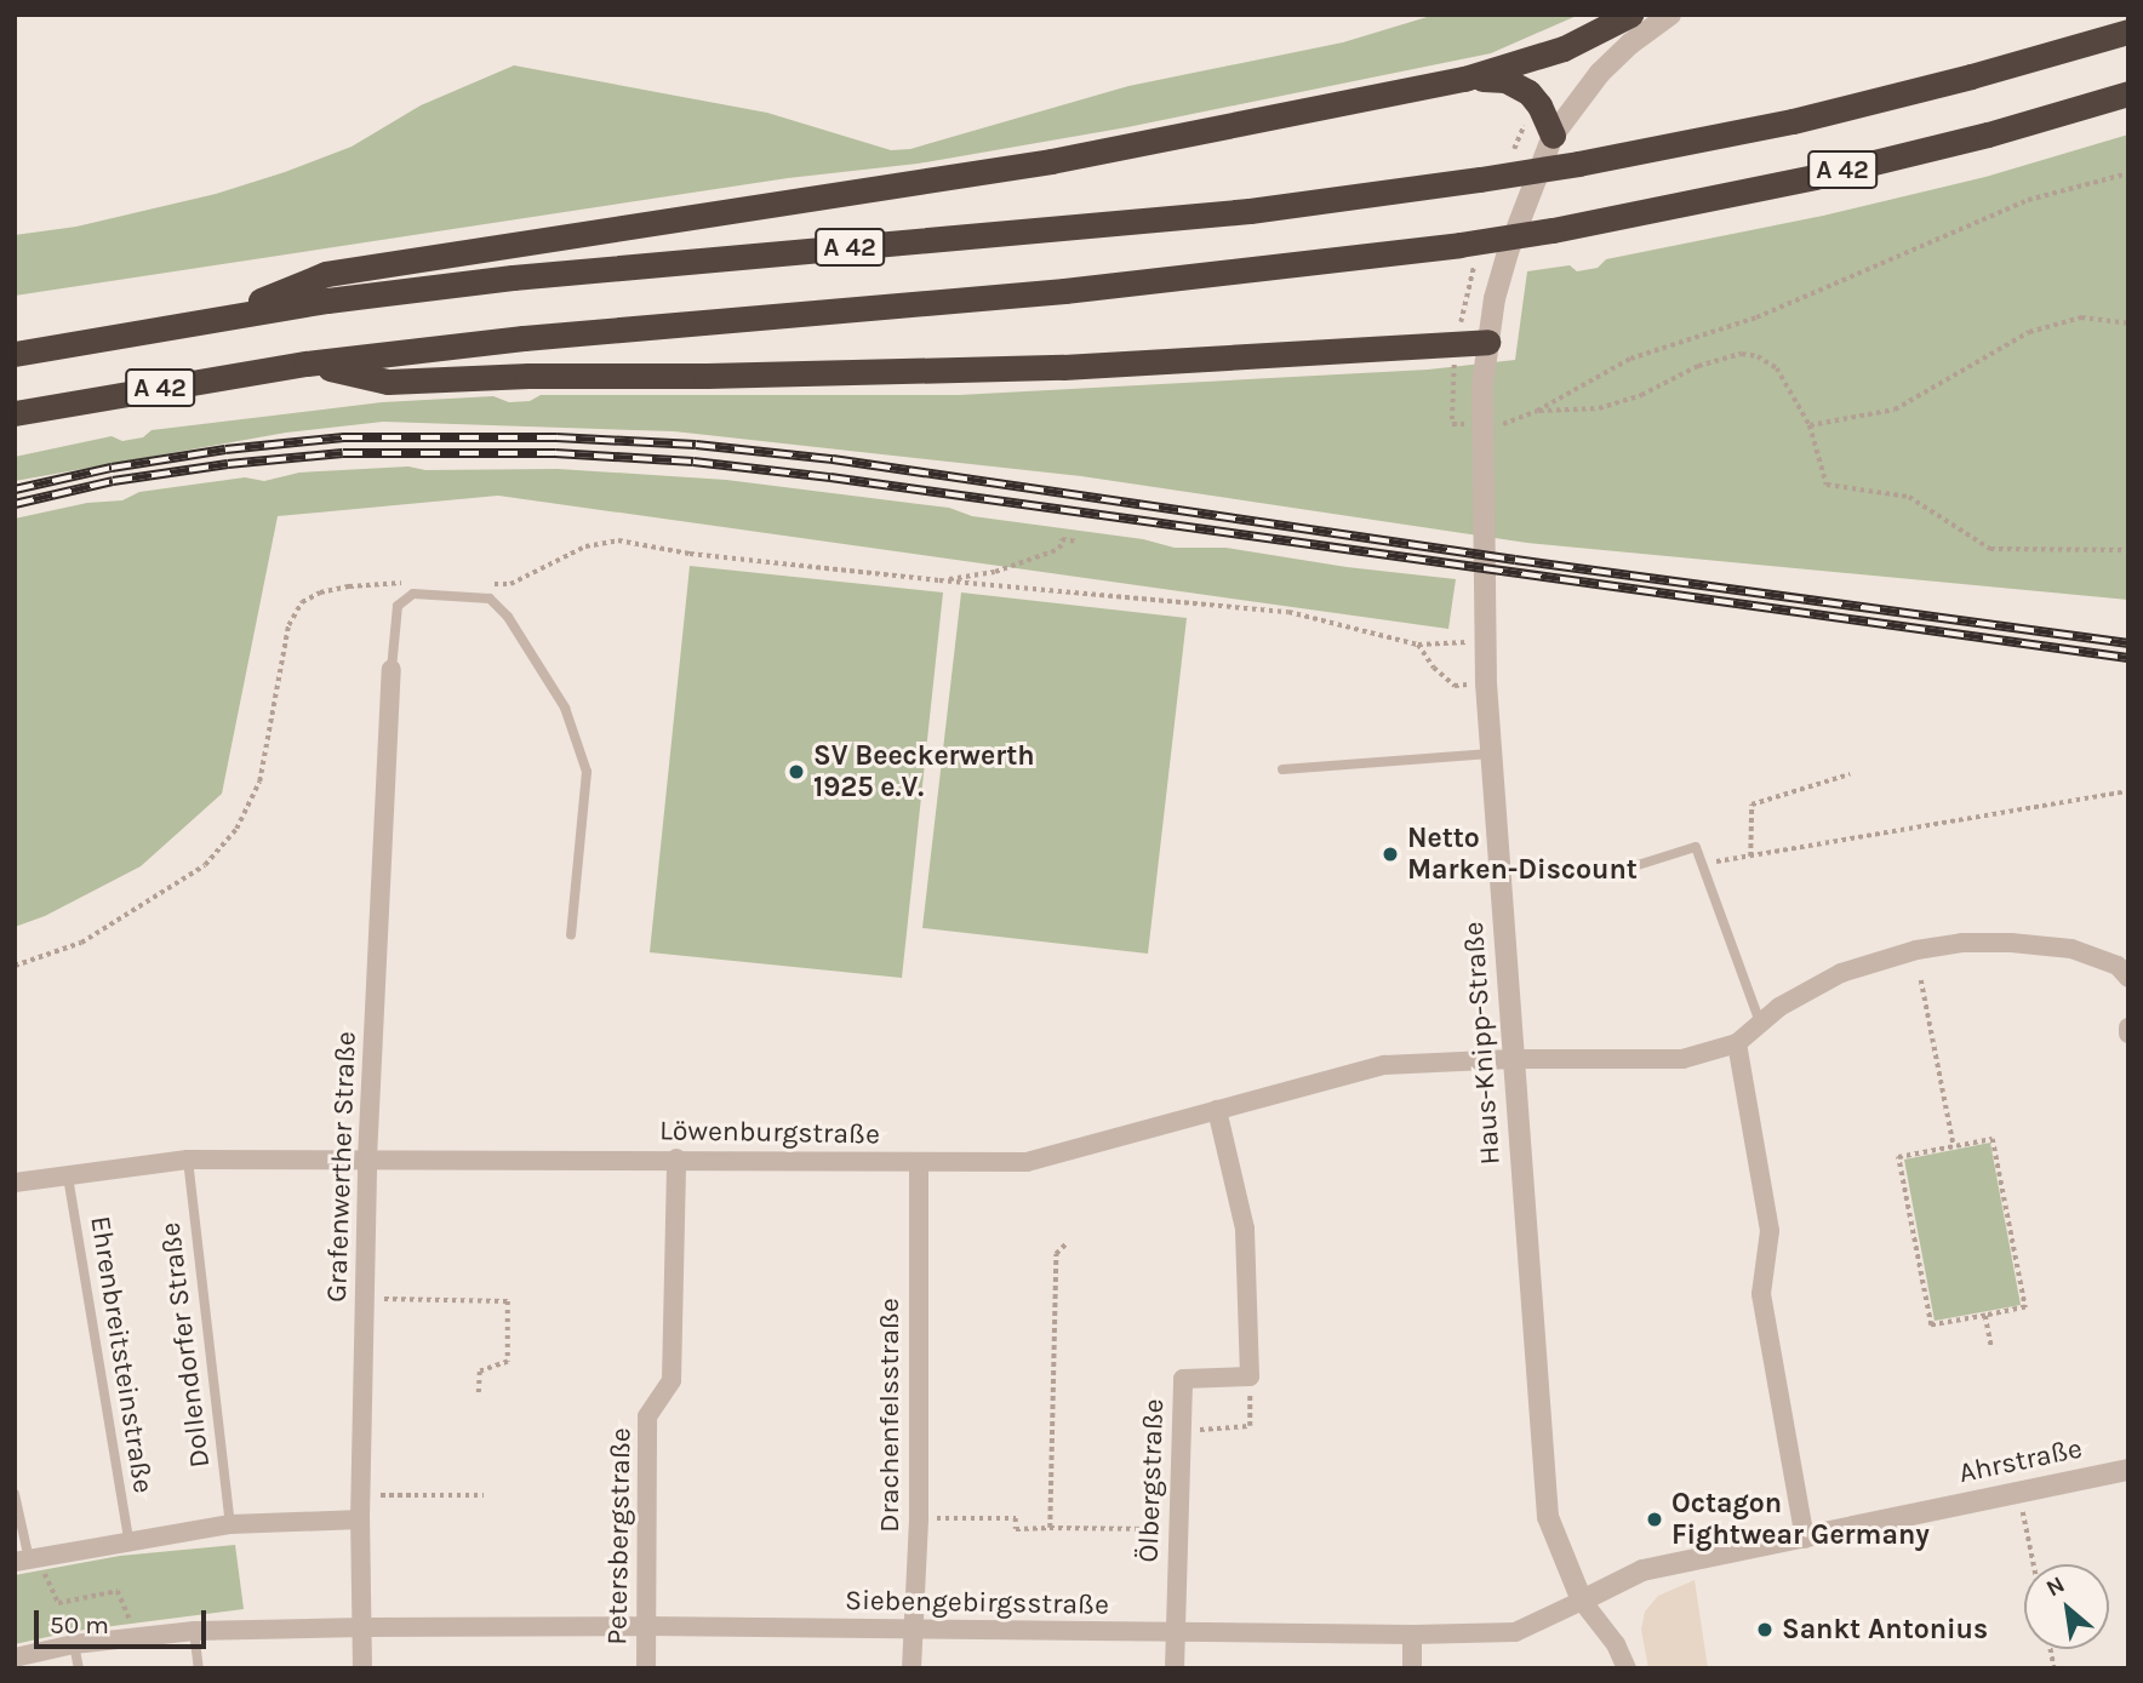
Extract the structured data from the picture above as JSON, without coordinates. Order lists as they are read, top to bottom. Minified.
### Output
{"streets":{"highway":["A 42"],"street":["Haus-Knipp-Straße","Löwenburgstraße","Grafenwerther Straße","Drachenfelsstraße","Ahrstraße","Ölbergstraße","Petersbergstraße","Siebengebirgsstraße"],"lane":["Dollendorfer Straße","Ehrenbreitsteinstraße"]},"crossings":[["Haus-Knipp-Straße","Löwenburgstraße"],["Haus-Knipp-Straße","Ahrstraße"],["Haus-Knipp-Straße","Siebengebirgsstraße"],["Löwenburgstraße","Grafenwerther Straße"],["Löwenburgstraße","Dollendorfer Straße"],["Löwenburgstraße","Ehrenbreitsteinstraße"],["Löwenburgstraße","Drachenfelsstraße"],["Löwenburgstraße","Petersbergstraße"],["Grafenwerther Straße","Siebengebirgsstraße"],["Drachenfelsstraße","Siebengebirgsstraße"],["Ahrstraße","Siebengebirgsstraße"],["Ölbergstraße","Siebengebirgsstraße"],["Petersbergstraße","Siebengebirgsstraße"]],"places":["SV Beeckerwerth 1925 e.V.","Netto Marken-Discount","Octagon Fightwear Germany","Sankt Antonius"],"scale_bar":"50 m","north":"top left"}
